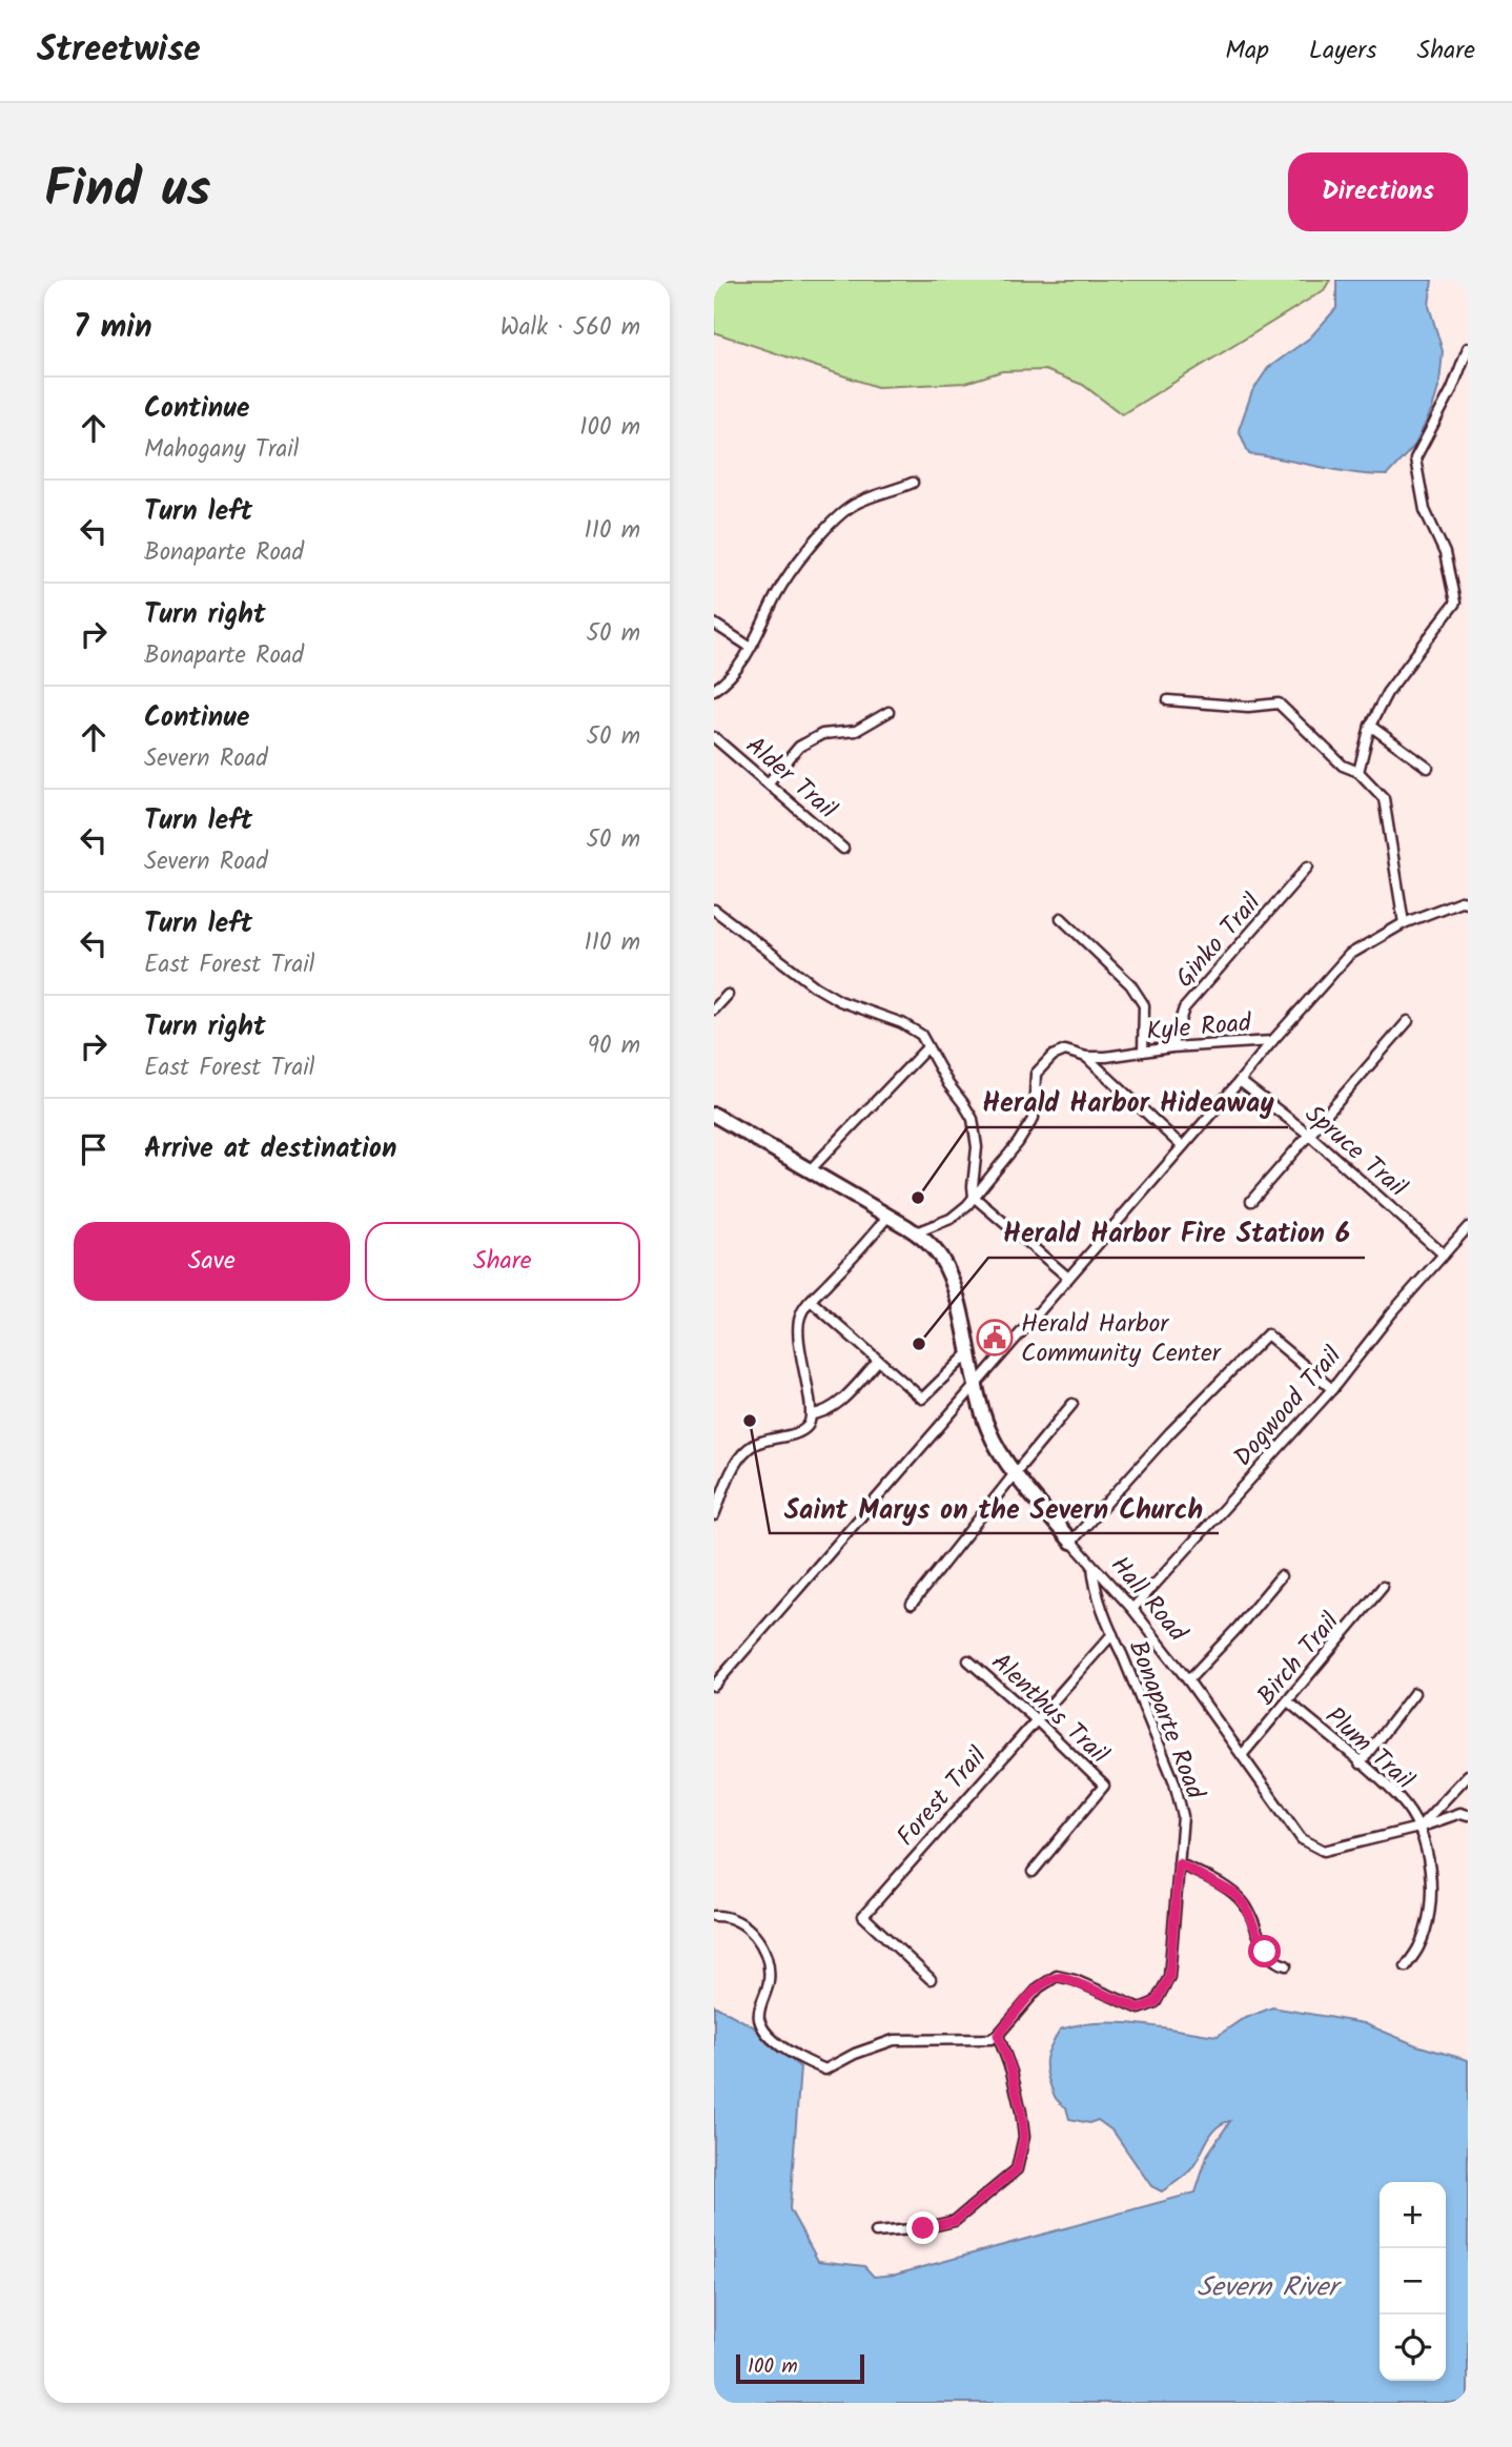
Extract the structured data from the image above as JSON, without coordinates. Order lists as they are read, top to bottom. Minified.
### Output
{"streets":{"street":["Alder Trail","Ginko Trail","Kyle Road","Spruce Trail","Dogwood Trail","Hall Road","Birch Trail","Alenthus Trail","Bonaparte Road","Plum Trail","Forest Trail"]},"crossings":[["Ginko Trail","Kyle Road"],["Spruce Trail","Dogwood Trail"],["Dogwood Trail","Hall Road"],["Hall Road","Birch Trail"],["Hall Road","Bonaparte Road"],["Hall Road","Plum Trail"],["Birch Trail","Plum Trail"],["Alenthus Trail","Forest Trail"],["Bonaparte Road","Forest Trail"]],"water":["Severn River"],"places":{"other":["Herald Harbor Hideaway","Herald Harbor Fire Station 6","Saint Marys on the Severn Church"],"public building":["Herald Harbor Community Center"]},"scale_bar":"100 m","page":{"header":"Streetwise","nav":["Map","Layers","Share"],"title":"Find us","buttons":["Directions",["Save","Share"]],"heading":["7 min","Walk · 560 m"],"list":[["Continue","Mahogany Trail","100 m"],["Turn left","Bonaparte Road","110 m"],["Turn right","Bonaparte Road","50 m"],["Continue","Severn Road","50 m"],["Turn left","Severn Road","50 m"],["Turn left","East Forest Trail","110 m"],["Turn right","East Forest Trail","90 m"],"Arrive at destination"],"map_buttons":["+","−"],"scale":"100 m"}}
